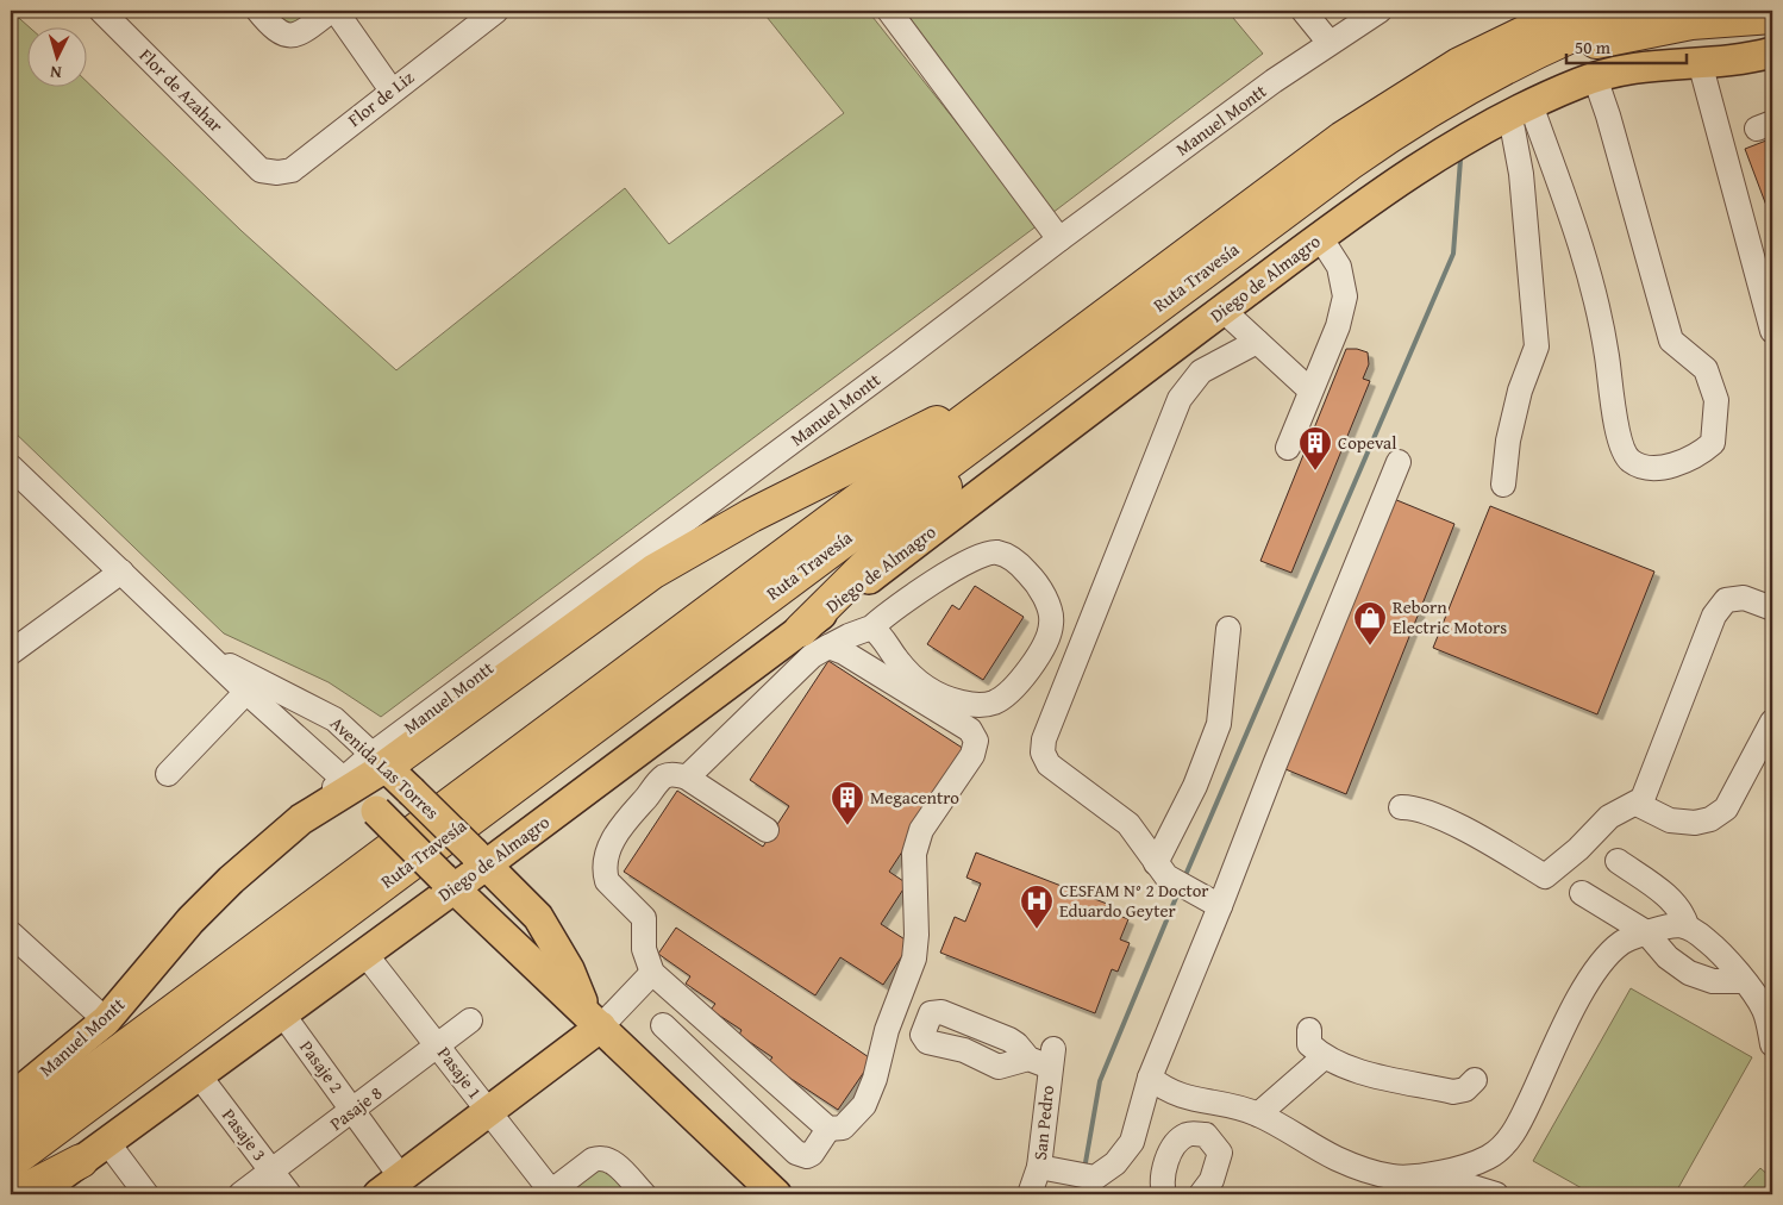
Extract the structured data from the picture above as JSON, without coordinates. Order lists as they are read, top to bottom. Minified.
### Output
{"streets":{"highway":["Ruta Travesía"],"main road":["Manuel Montt","Diego de Almagro","Avenida Las Torres"],"street":["Flor de Azahar","Flor de Liz","Pasaje 2","Pasaje 1","Pasaje 8","San Pedro","Pasaje 3"]},"crossings":[["Flor de Azahar","Flor de Liz"],["Manuel Montt","Avenida Las Torres"],["Diego de Almagro","Avenida Las Torres"],["Diego de Almagro","Pasaje 2"],["Diego de Almagro","Pasaje 1"],["Diego de Almagro","Pasaje 3"],["Pasaje 2","Pasaje 8"],["Pasaje 1","Pasaje 8"],["Pasaje 8","Pasaje 3"]],"places":{"building":["Copeval","Megacentro"],"shop":["Reborn Electric Motors"],"hospital":["CESFAM N° 2 Doctor Eduardo Geyter"]},"scale_bar":"50 m","north":"bottom"}
